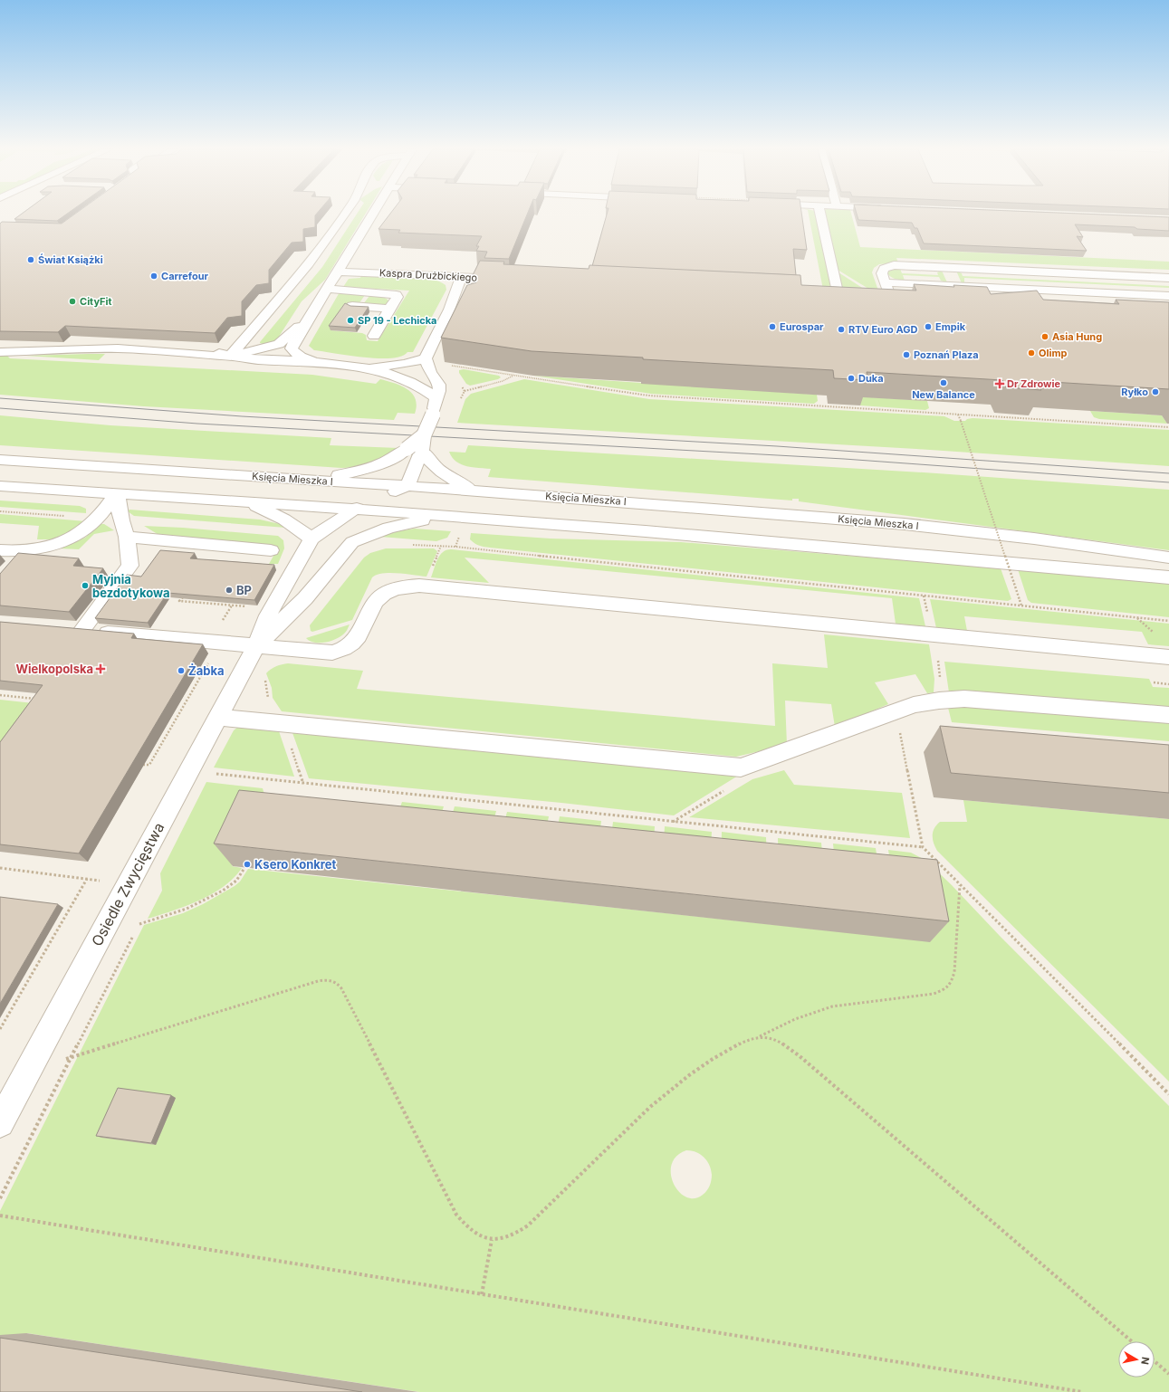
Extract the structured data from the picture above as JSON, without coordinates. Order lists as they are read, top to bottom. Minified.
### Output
{"streets":{"street":["Kaspra Drużbickiego","Księcia Mieszka I","Osiedle Zwycięstwa"]},"places":{"other":["Świat Książki","Carrefour","CityFit","SP 19 - Lechicka","Eurospar","Empik","RTV Euro AGD","Asia Hung","Olimp","Poznań Plaza","Duka","New Balance","Ryłko","Myjnia bezdotykowa","BP","Żabka","Ksero Konkret"],"health":["Dr Zdrowie","Wielkopolska"]},"north":"right"}
